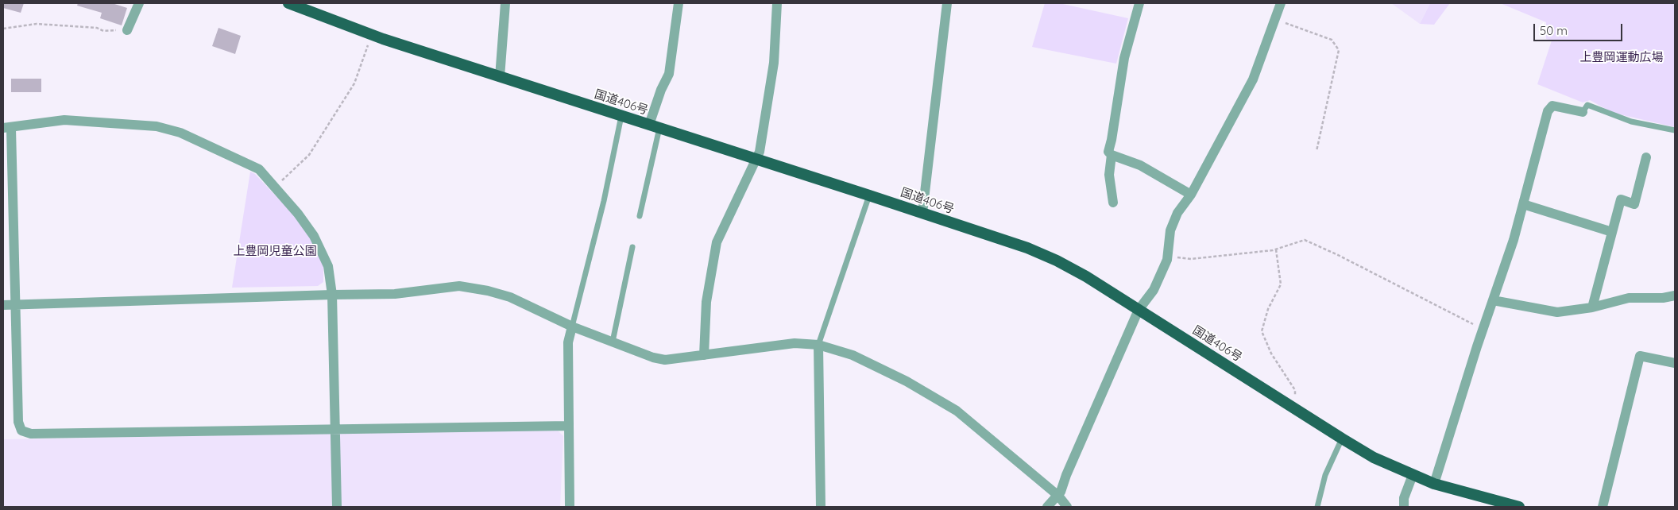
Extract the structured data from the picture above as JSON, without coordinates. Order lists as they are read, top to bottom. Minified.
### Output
{"streets":{"highway":["国道406号"]},"parks":["上豊岡運動広場","上豊岡児童公園"],"scale_bar":"50 m"}
